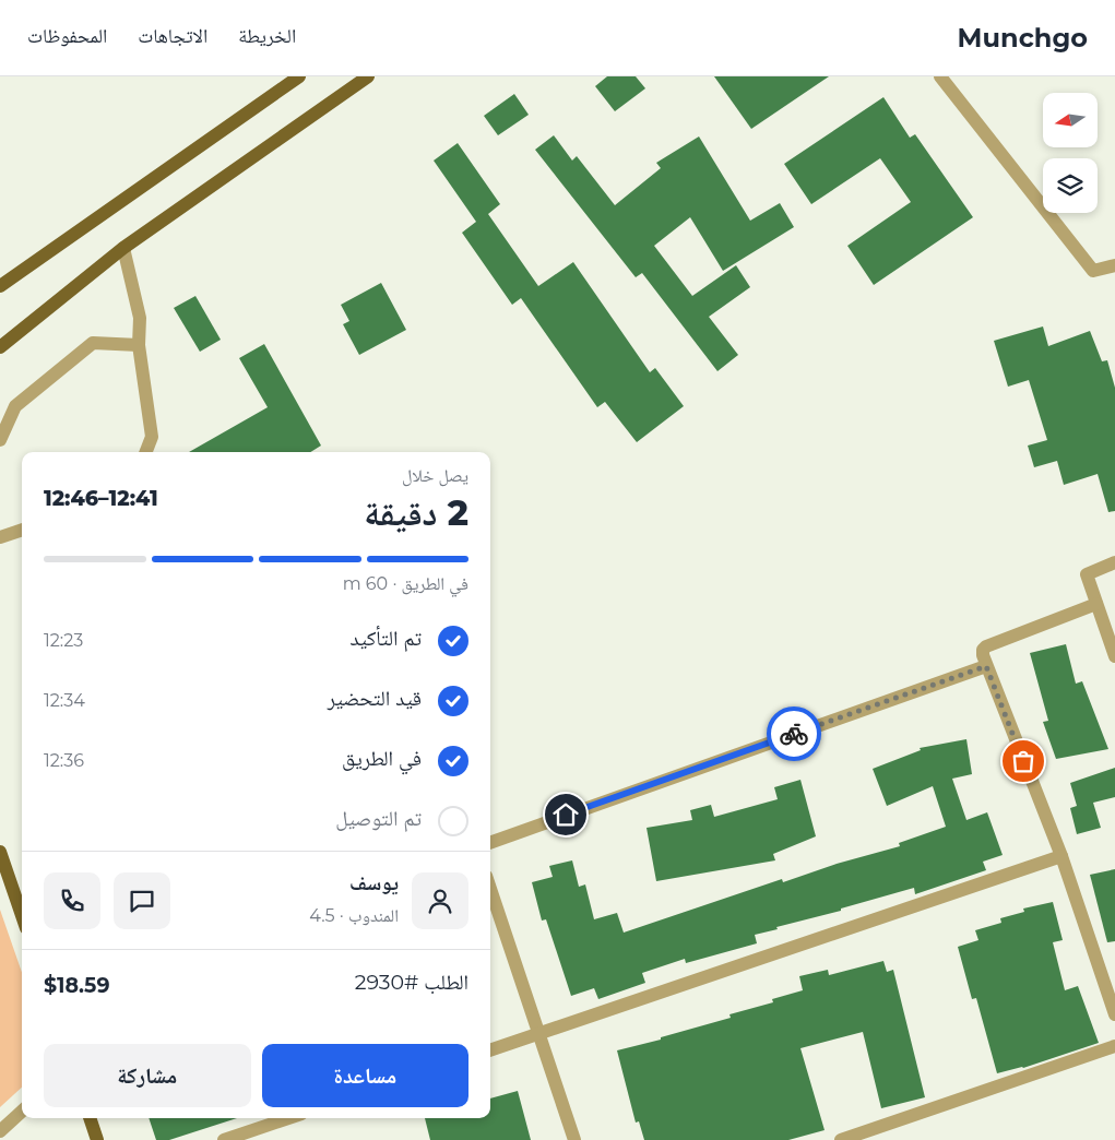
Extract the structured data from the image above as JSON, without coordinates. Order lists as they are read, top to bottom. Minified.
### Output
{"north":"left","page":{"header":"Munchgo","nav":["الخريطة","الاتجاهات","المحفوظات"],"heading":["2 دقيقة","يصل خلال","12:41–12:46"],"panel":["يوسف","المندوب · 4.5","الطلب #2930","$18.59"],"bar":"في الطريق · 60 m","list":[["تم التأكيد","12:23"],["قيد التحضير","12:34"],["في الطريق","12:36"],"تم التوصيل"],"buttons":["مساعدة","مشاركة"]}}
